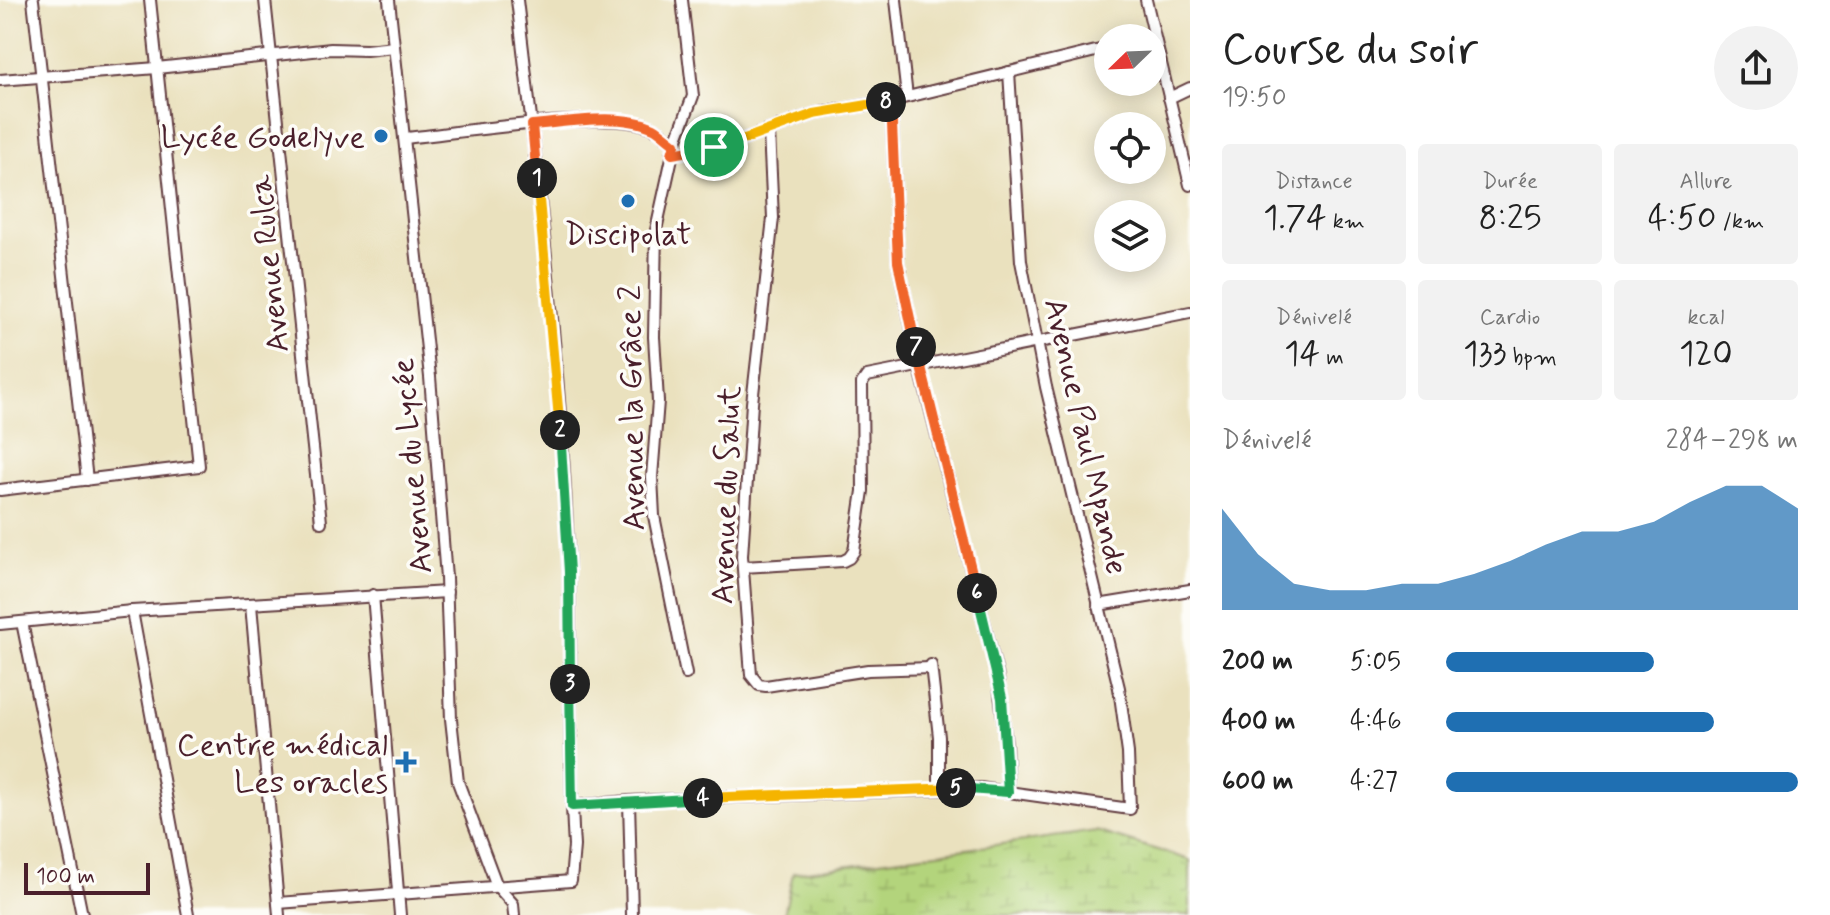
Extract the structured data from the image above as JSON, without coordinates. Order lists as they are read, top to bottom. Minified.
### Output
{"streets":{"street":["Avenue Rulca","Avenue la Grâce 2","Avenue Paul Mpande","Avenue du Lycée","Avenue du Salut"]},"places":{"other":["Lycée Godelyve","Discipolat"],"health":["Centre médical Les oracles"]},"scale_bar":"100 m","north":"bottom left","page":{"heading":["Course du soir","19:50"],"pins":["8","1","7","2","6","3","5","4"],"stats":[["Distance","1.74 km"],["Durée","8:25"],["Allure","4:50 /km"],["Dénivelé","14 m"],["Cardio","133 bpm"],["kcal","120"]],"chart":["Dénivelé","284–298 m"],"list":[{"name":"200 m","note":"5:05"},{"name":"400 m","note":"4:46"},{"name":"600 m","note":"4:27"}],"scale":"100 m"}}
